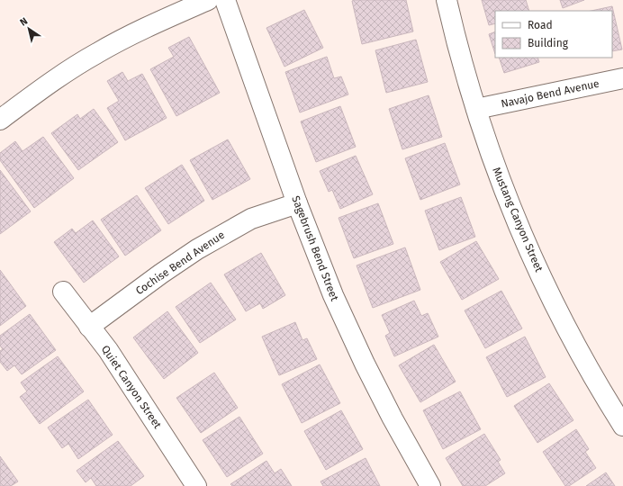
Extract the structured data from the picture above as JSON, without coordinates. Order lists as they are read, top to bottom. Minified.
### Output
{"streets":{"street":["Navajo Bend Avenue","Mustang Canyon Street","Sagebrush Bend Street","Cochise Bend Avenue","Quiet Canyon Street"]},"crossings":[["Navajo Bend Avenue","Mustang Canyon Street"],["Sagebrush Bend Street","Cochise Bend Avenue"],["Cochise Bend Avenue","Quiet Canyon Street"]],"legend":["Road","Building"],"north":"top left"}
